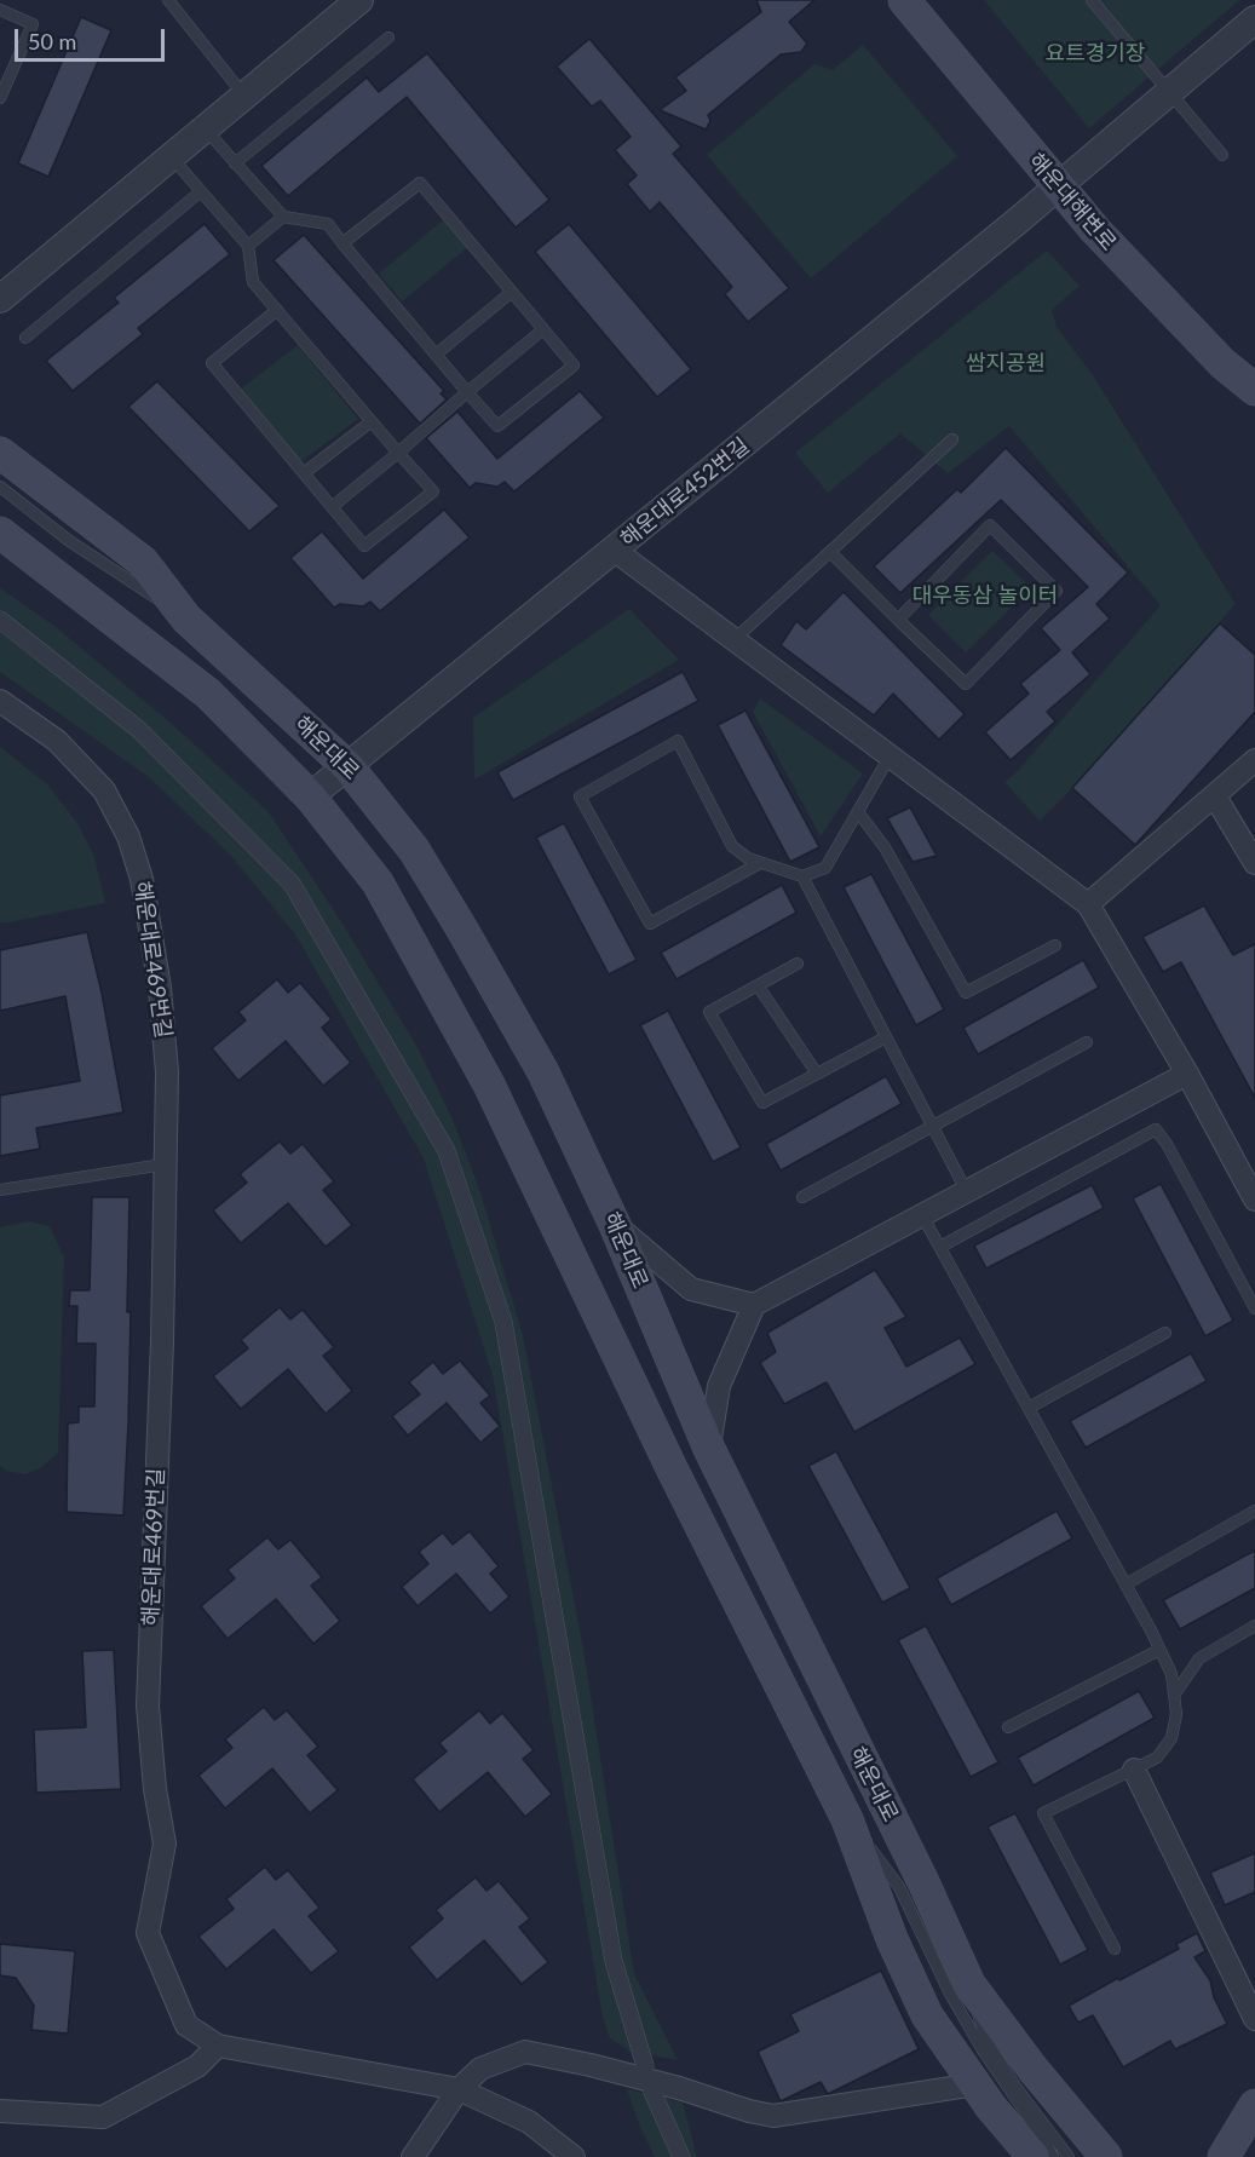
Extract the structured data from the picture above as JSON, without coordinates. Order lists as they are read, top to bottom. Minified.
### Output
{"streets":{"main road":["해운대해변로","해운대로"],"street":["해운대로452번길","해운대로469번길"]},"crossings":[["해운대해변로","해운대로452번길"],["해운대로452번길","해운대로"]],"parks":["요트경기장","쌈지공원","대우동삼 놀이터"],"scale_bar":"50 m"}
